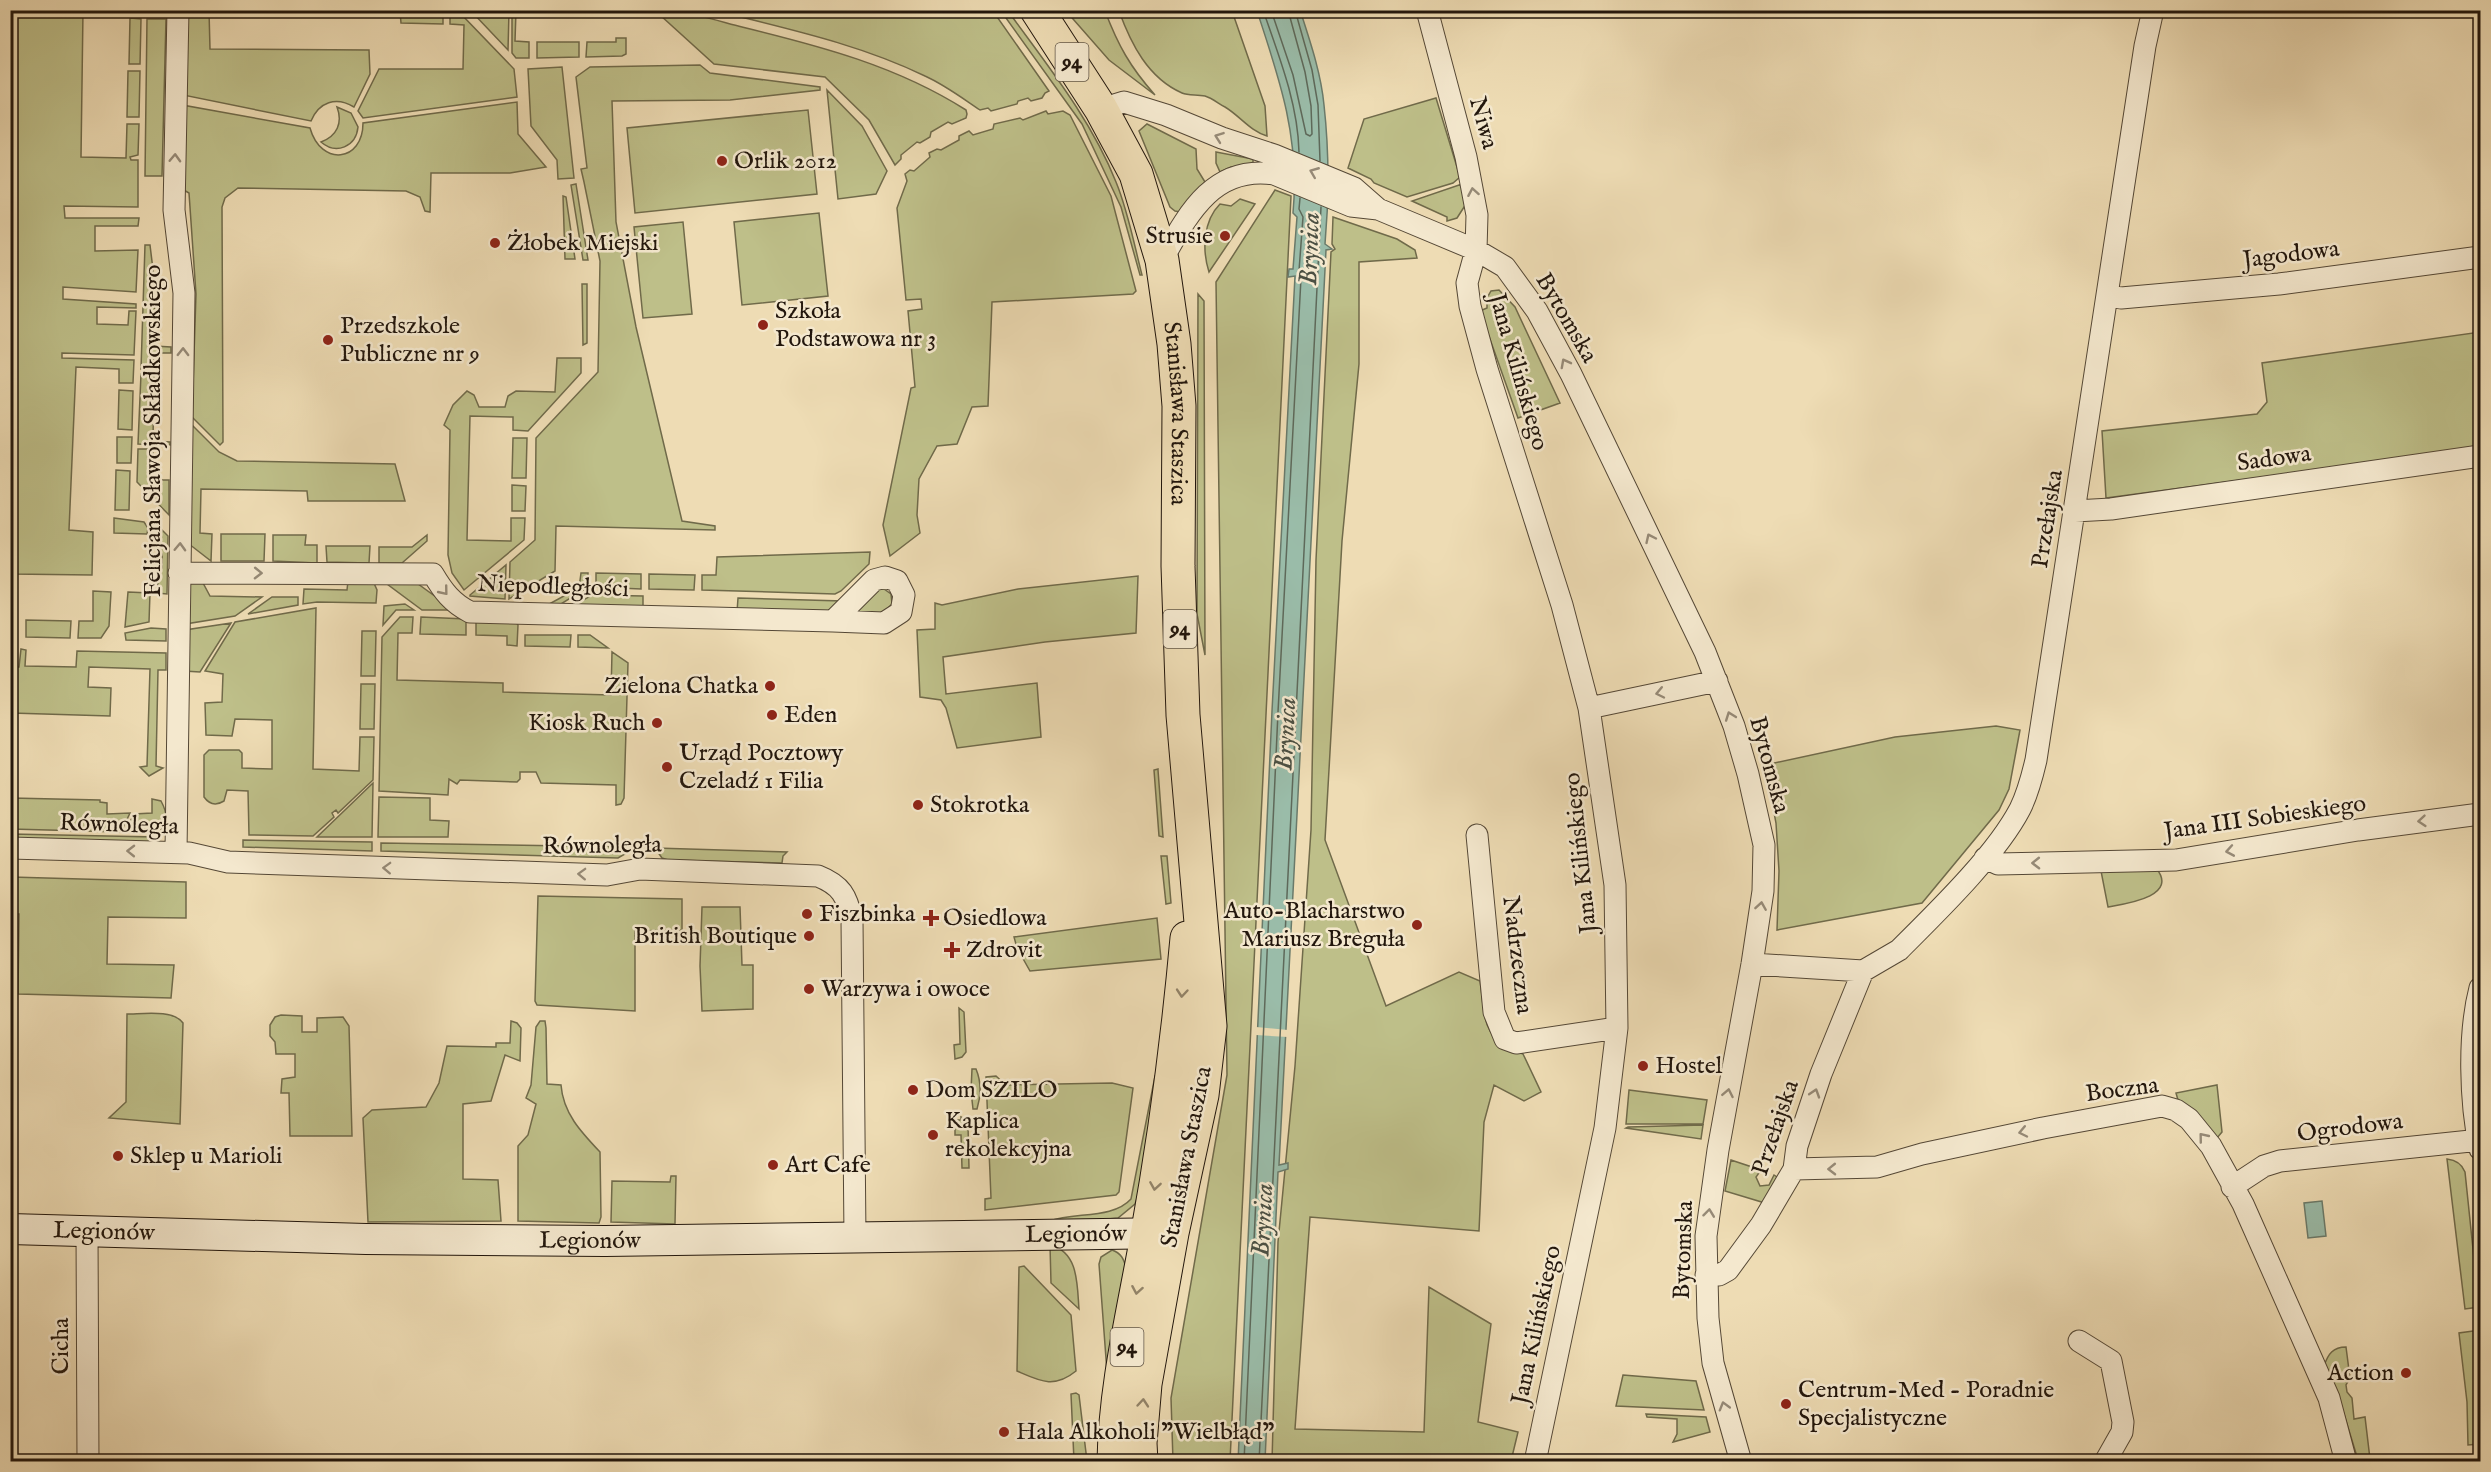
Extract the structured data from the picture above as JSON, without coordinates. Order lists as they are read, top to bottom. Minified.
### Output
{"streets":{"main road":["94","Stanisława Staszica"],"street":["Niwa","Jagodowa","Bytomska","Jana Kilińskiego","Felicjana Sławoja Składkowskiego","Sadowa","Przełajska","Niepodległości","Jana III Sobieskiego","Równoległa","Nadrzeczna","Boczna","Ogrodowa","Legionów","Cicha"]},"crossings":[["Niwa","Bytomska"],["Niwa","Jana Kilińskiego"],["Jagodowa","Przełajska"],["Bytomska","Jana Kilińskiego"],["Bytomska","Stanisława Staszica"],["Bytomska","Przełajska"],["Jana Kilińskiego","Nadrzeczna"],["Stanisława Staszica","Legionów"],["Felicjana Sławoja Składkowskiego","Niepodległości"],["Felicjana Sławoja Składkowskiego","Równoległa"],["Sadowa","Przełajska"],["Przełajska","Jana III Sobieskiego"],["Przełajska","Boczna"],["Równoległa","Legionów"],["Boczna","Ogrodowa"],["Legionów","Cicha"]],"one_way":["Niwa","Bytomska","Felicjana Sławoja Składkowskiego","Niepodległości","Jana III Sobieskiego","Boczna"],"water":["Brynica"],"places":{"other":["Orlik 2012","Strusie","Żłobek Miejski","Szkoła Podstawowa nr 3","Przedszkole Publiczne nr 9","Zielona Chatka","Eden","Kiosk Ruch","Urząd Pocztowy Czeladź 1 Filia","Stokrotka","Fiszbinka","Auto-Blacharstwo Mariusz Breguła","British Boutique","Warzywa i owoce","Hostel","Dom SZILO","Kaplica rekolekcyjna","Sklep u Marioli","Art Cafe","Action","Centrum-Med - Poradnie Specjalistyczne","Hala Alkoholi \"Wielbłąd\""],"health":["Osiedlowa","Zdrovit"]}}
